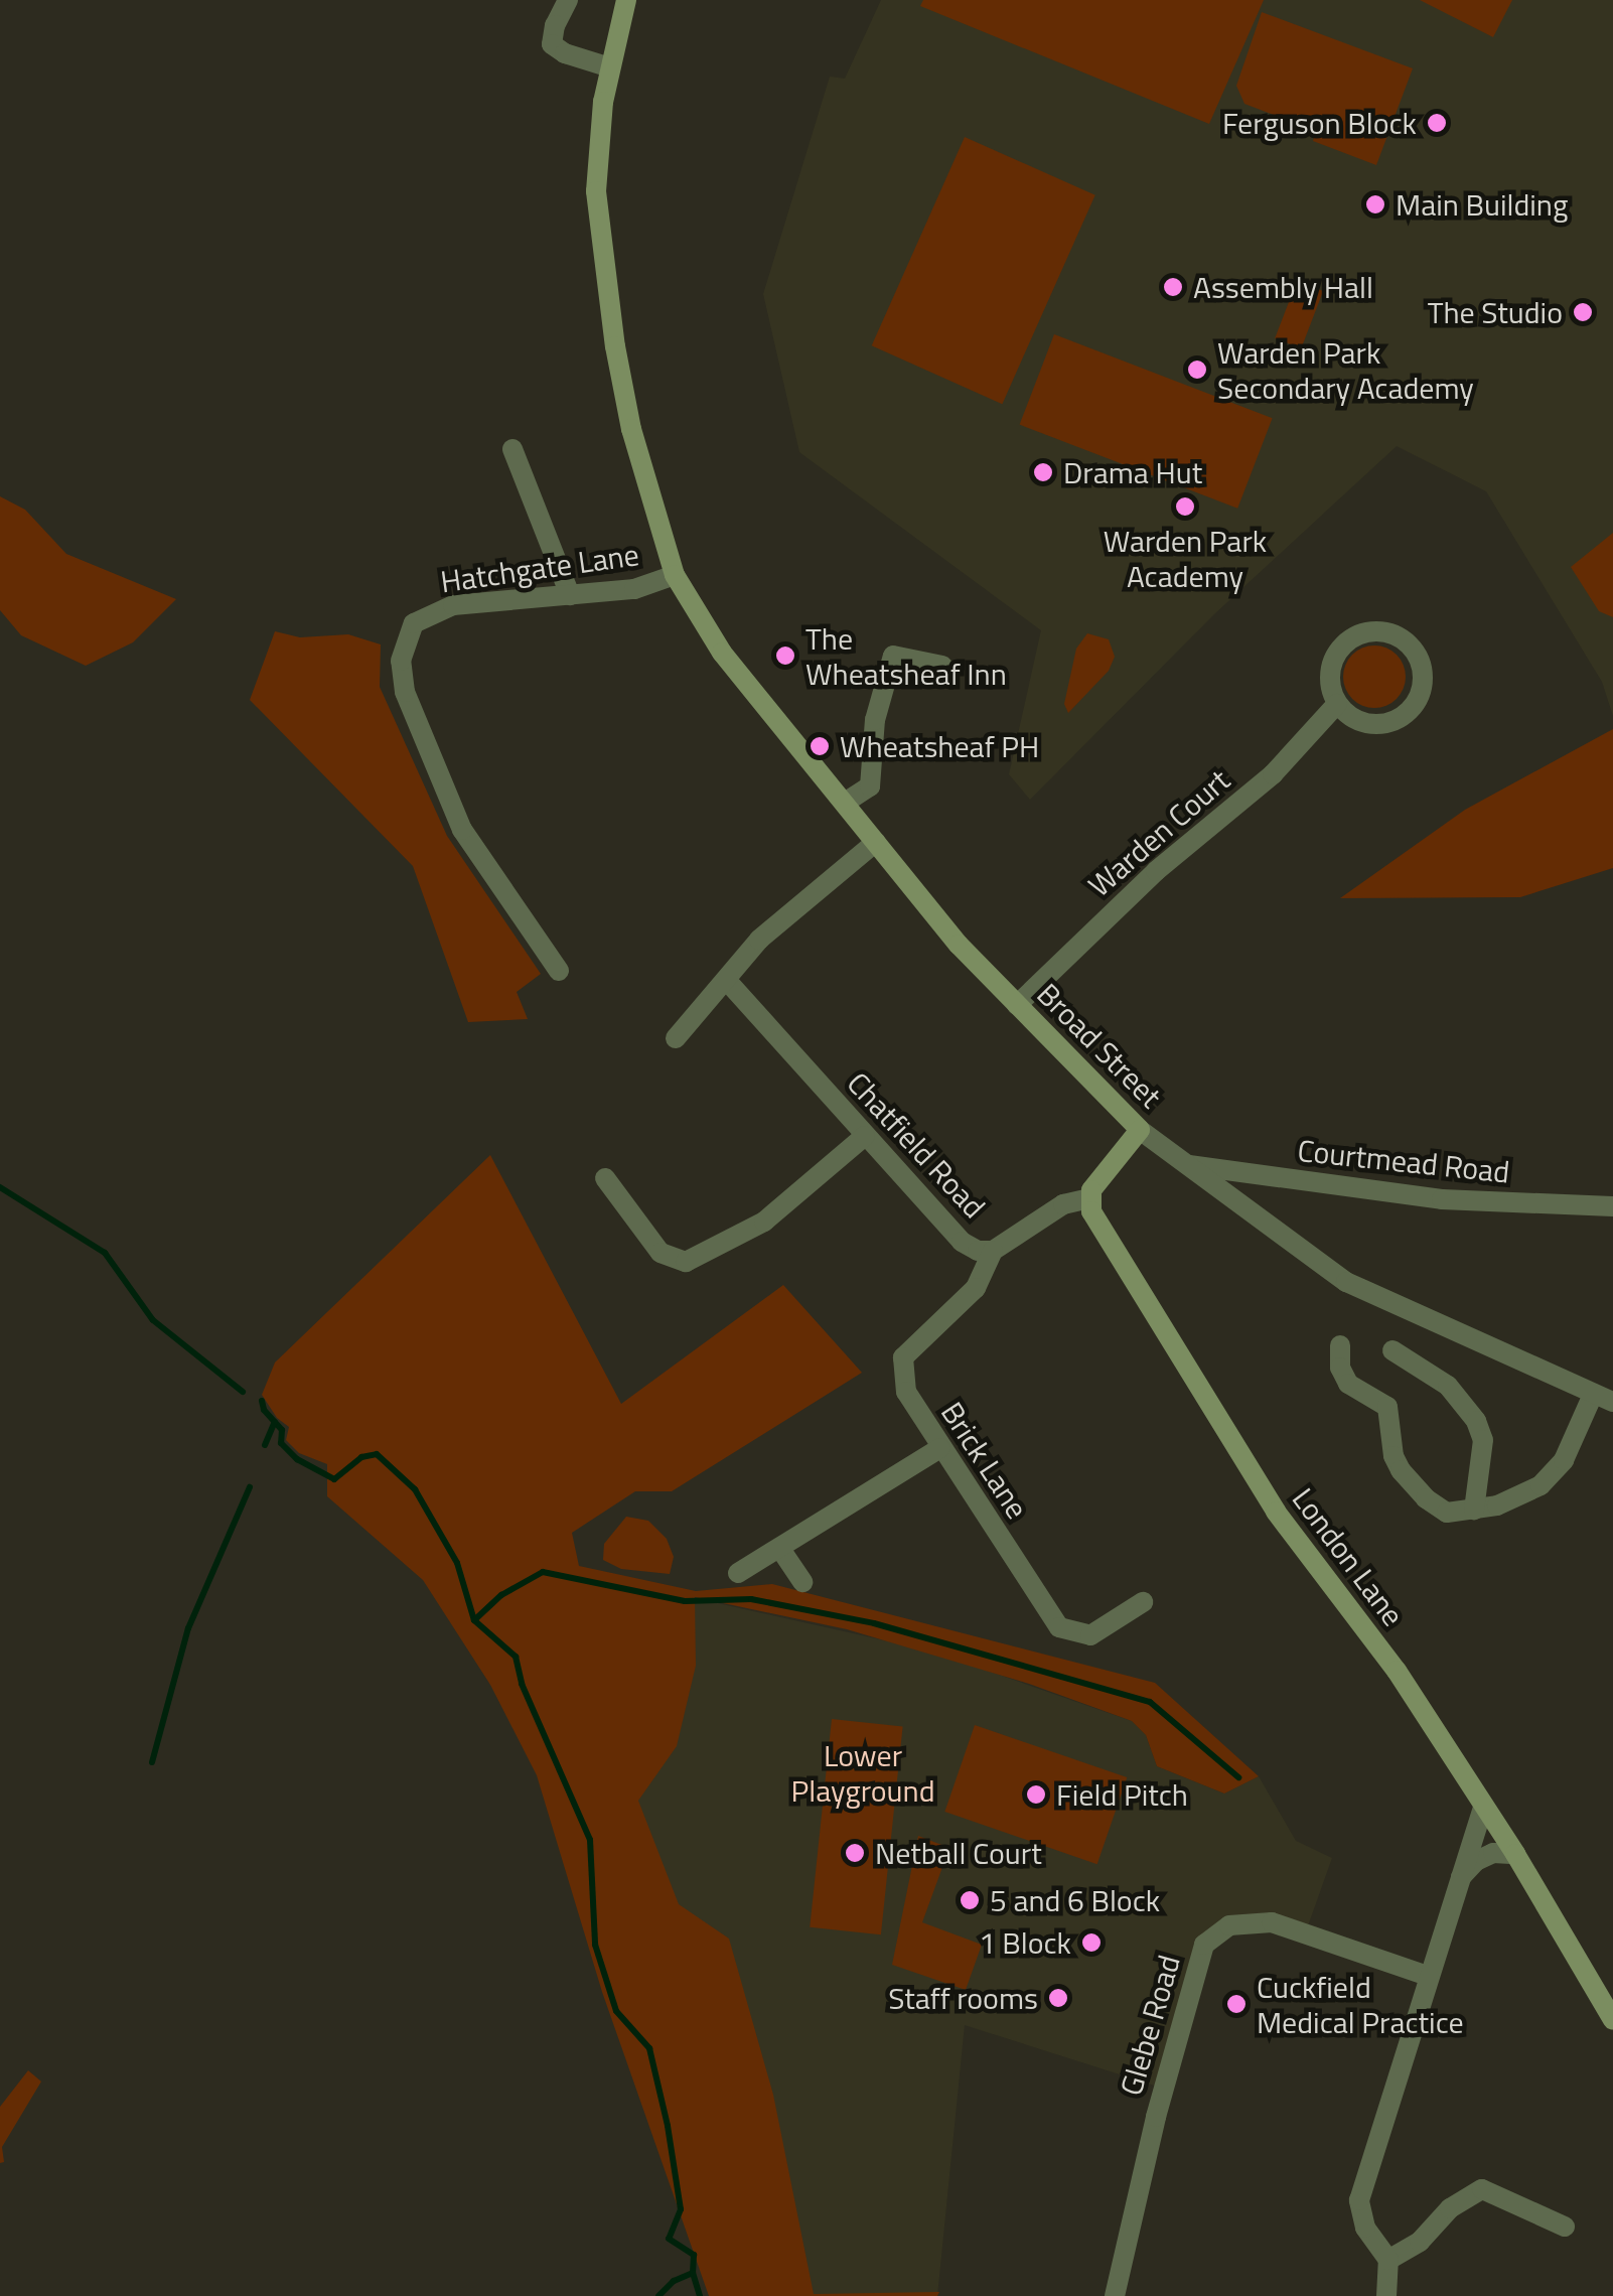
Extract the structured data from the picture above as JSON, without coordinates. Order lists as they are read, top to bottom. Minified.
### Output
{"streets":{"main road":["Broad Street","London Lane"],"street":["Hatchgate Lane","Warden Court","Chatfield Road","Courtmead Road","Brick Lane","Glebe Road"]},"crossings":[["Hatchgate Lane","Broad Street"],["Warden Court","Broad Street"],["Broad Street","Courtmead Road"],["Chatfield Road","Brick Lane"],["Chatfield Road","London Lane"]],"parks":["Lower Playground"],"places":["Ferguson Block","Main Building","Assembly Hall","The Studio","Warden Park Secondary Academy","Drama Hut","Warden Park Academy","The Wheatsheaf Inn","Wheatsheaf PH","Field Pitch","Netball Court","5 and 6 Block","1 Block","Staff rooms","Cuckfield Medical Practice"]}
